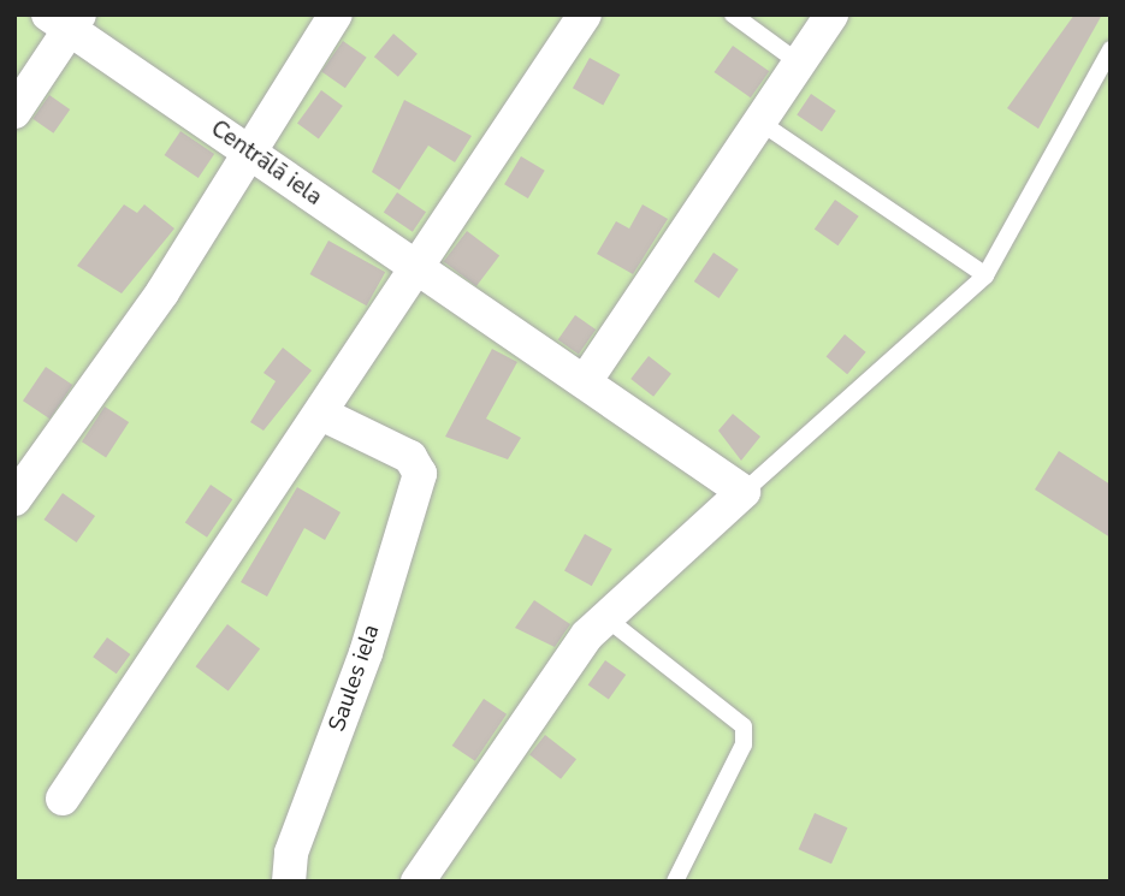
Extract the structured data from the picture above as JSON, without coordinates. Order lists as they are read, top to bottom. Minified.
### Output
{"streets":{"street":["Centrālā iela","Saules iela"]}}
